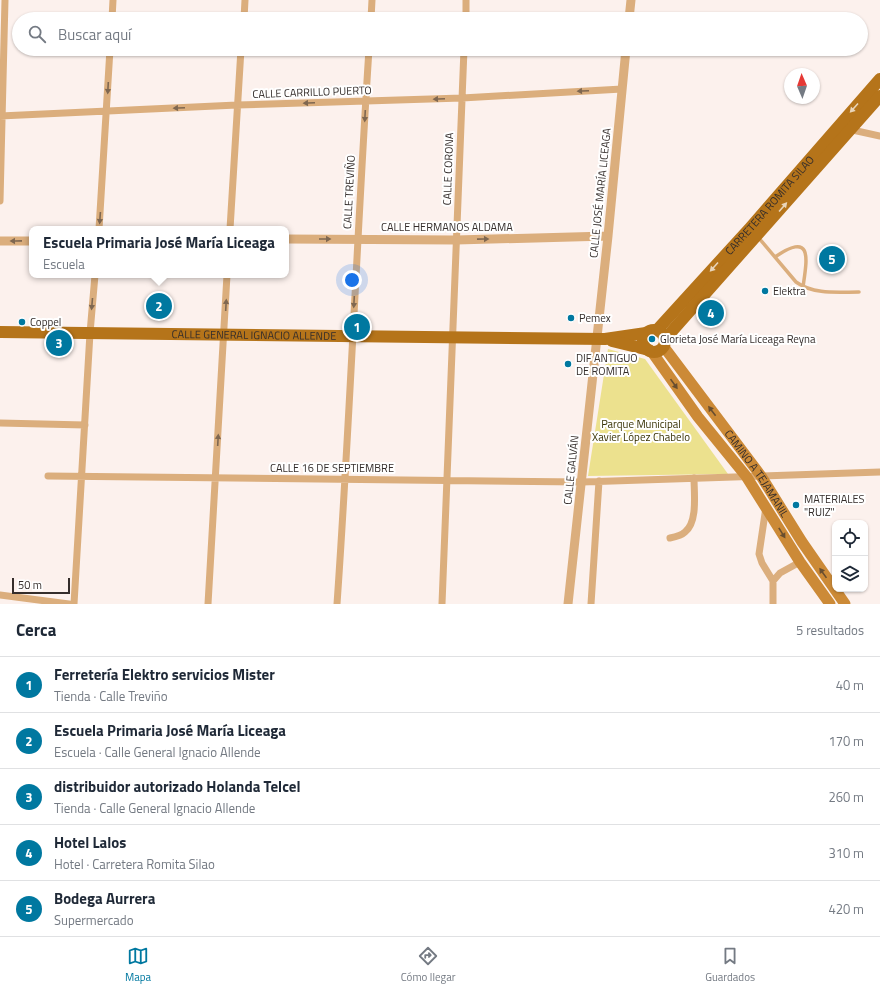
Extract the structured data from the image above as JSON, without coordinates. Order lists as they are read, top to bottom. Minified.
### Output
{"streets":{"main road":["CARRETERA ROMITA SILAO","CALLE GENERAL IGNACIO ALLENDE","CAMINO A TEJAMANIL"],"street":["CALLE CARRILLO PUERTO","CALLE CORONA","CALLE TREVIÑO","CALLE JOSÉ MARÍA LICEAGA","CALLE HERMANOS ALDAMA","CALLE 16 DE SEPTIEMBRE","CALLE GALVÁN"]},"crossings":[["CALLE CARRILLO PUERTO","CALLE CORONA"],["CALLE CARRILLO PUERTO","CALLE TREVIÑO"],["CALLE CARRILLO PUERTO","CALLE JOSÉ MARÍA LICEAGA"],["CALLE CORONA","CALLE HERMANOS ALDAMA"],["CALLE CORONA","CALLE GENERAL IGNACIO ALLENDE"],["CALLE CORONA","CALLE 16 DE SEPTIEMBRE"],["CALLE TREVIÑO","CALLE HERMANOS ALDAMA"],["CALLE TREVIÑO","CALLE GENERAL IGNACIO ALLENDE"],["CALLE TREVIÑO","CALLE 16 DE SEPTIEMBRE"],["CALLE JOSÉ MARÍA LICEAGA","CALLE HERMANOS ALDAMA"],["CALLE JOSÉ MARÍA LICEAGA","CALLE GENERAL IGNACIO ALLENDE"],["CALLE JOSÉ MARÍA LICEAGA","CALLE GALVÁN"],["CARRETERA ROMITA SILAO","CALLE GENERAL IGNACIO ALLENDE"],["CARRETERA ROMITA SILAO","CAMINO A TEJAMANIL"],["CALLE GENERAL IGNACIO ALLENDE","CALLE GALVÁN"],["CALLE GENERAL IGNACIO ALLENDE","CAMINO A TEJAMANIL"],["CALLE 16 DE SEPTIEMBRE","CALLE GALVÁN"],["CALLE 16 DE SEPTIEMBRE","CAMINO A TEJAMANIL"]],"one_way":["CALLE CARRILLO PUERTO","CALLE TREVIÑO","CALLE HERMANOS ALDAMA"],"parks":["Parque Municipal Xavier López Chabelo"],"places":["Elektra","Pemex","Coppel","Glorieta José María Liceaga Reyna","DIF ANTIGUO DE ROMITA","MATERIALES \"RUIZ\""],"scale_bar":"50 m","north":"top","page":{"search":"Buscar aquí","popup":["Escuela Primaria José María Liceaga","Escuela"],"pins":["5","2","4","1","3"],"scale":"50 m","heading":["Cerca","5 resultados"],"list":[{"mark":"1","name":"Ferretería Elektro servicios Mister","note":"Tienda · Calle Treviño","value":"40 m"},{"mark":"2","name":"Escuela Primaria José María Liceaga","note":"Escuela · Calle General Ignacio Allende","value":"170 m"},{"mark":"3","name":"distribuidor autorizado Holanda Telcel","note":"Tienda · Calle General Ignacio Allende","value":"260 m"},{"mark":"4","name":"Hotel Lalos","note":"Hotel · Carretera Romita Silao","value":"310 m"},{"mark":"5","name":"Bodega Aurrera","note":"Supermercado","value":"420 m"}],"nav":["Mapa","Cómo llegar","Guardados"]}}
